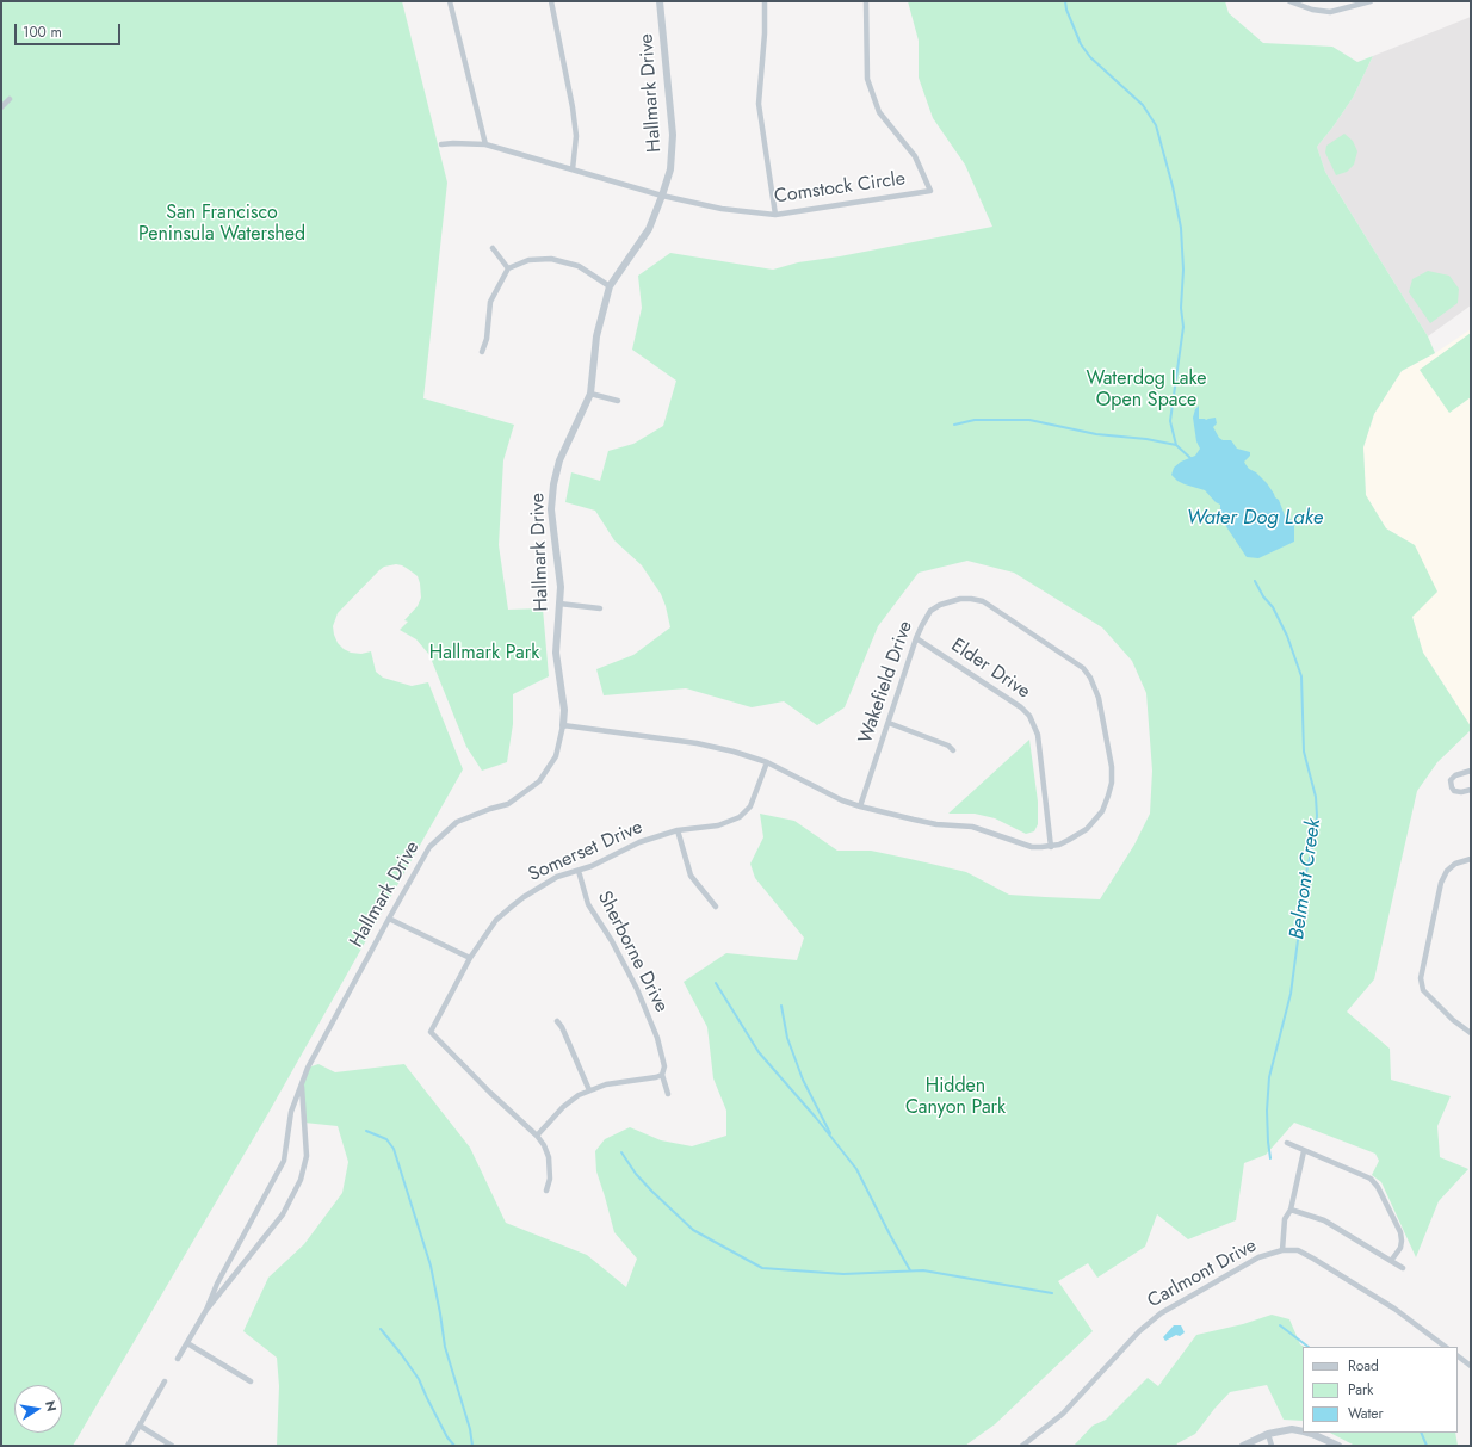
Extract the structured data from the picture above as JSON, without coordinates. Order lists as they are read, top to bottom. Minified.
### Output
{"streets":{"street":["Hallmark Drive","Comstock Circle","Elder Drive","Wakefield Drive","Somerset Drive","Sherborne Drive","Carlmont Drive"]},"crossings":[["Hallmark Drive","Comstock Circle"],["Hallmark Drive","Wakefield Drive"],["Elder Drive","Wakefield Drive"],["Wakefield Drive","Somerset Drive"],["Somerset Drive","Sherborne Drive"]],"water":["Water Dog Lake","Belmont Creek"],"parks":["San Francisco Peninsula Watershed","Waterdog Lake Open Space","Hallmark Park","Hidden Canyon Park"],"legend":["Road","Park","Water"],"scale_bar":"100 m","north":"right"}
